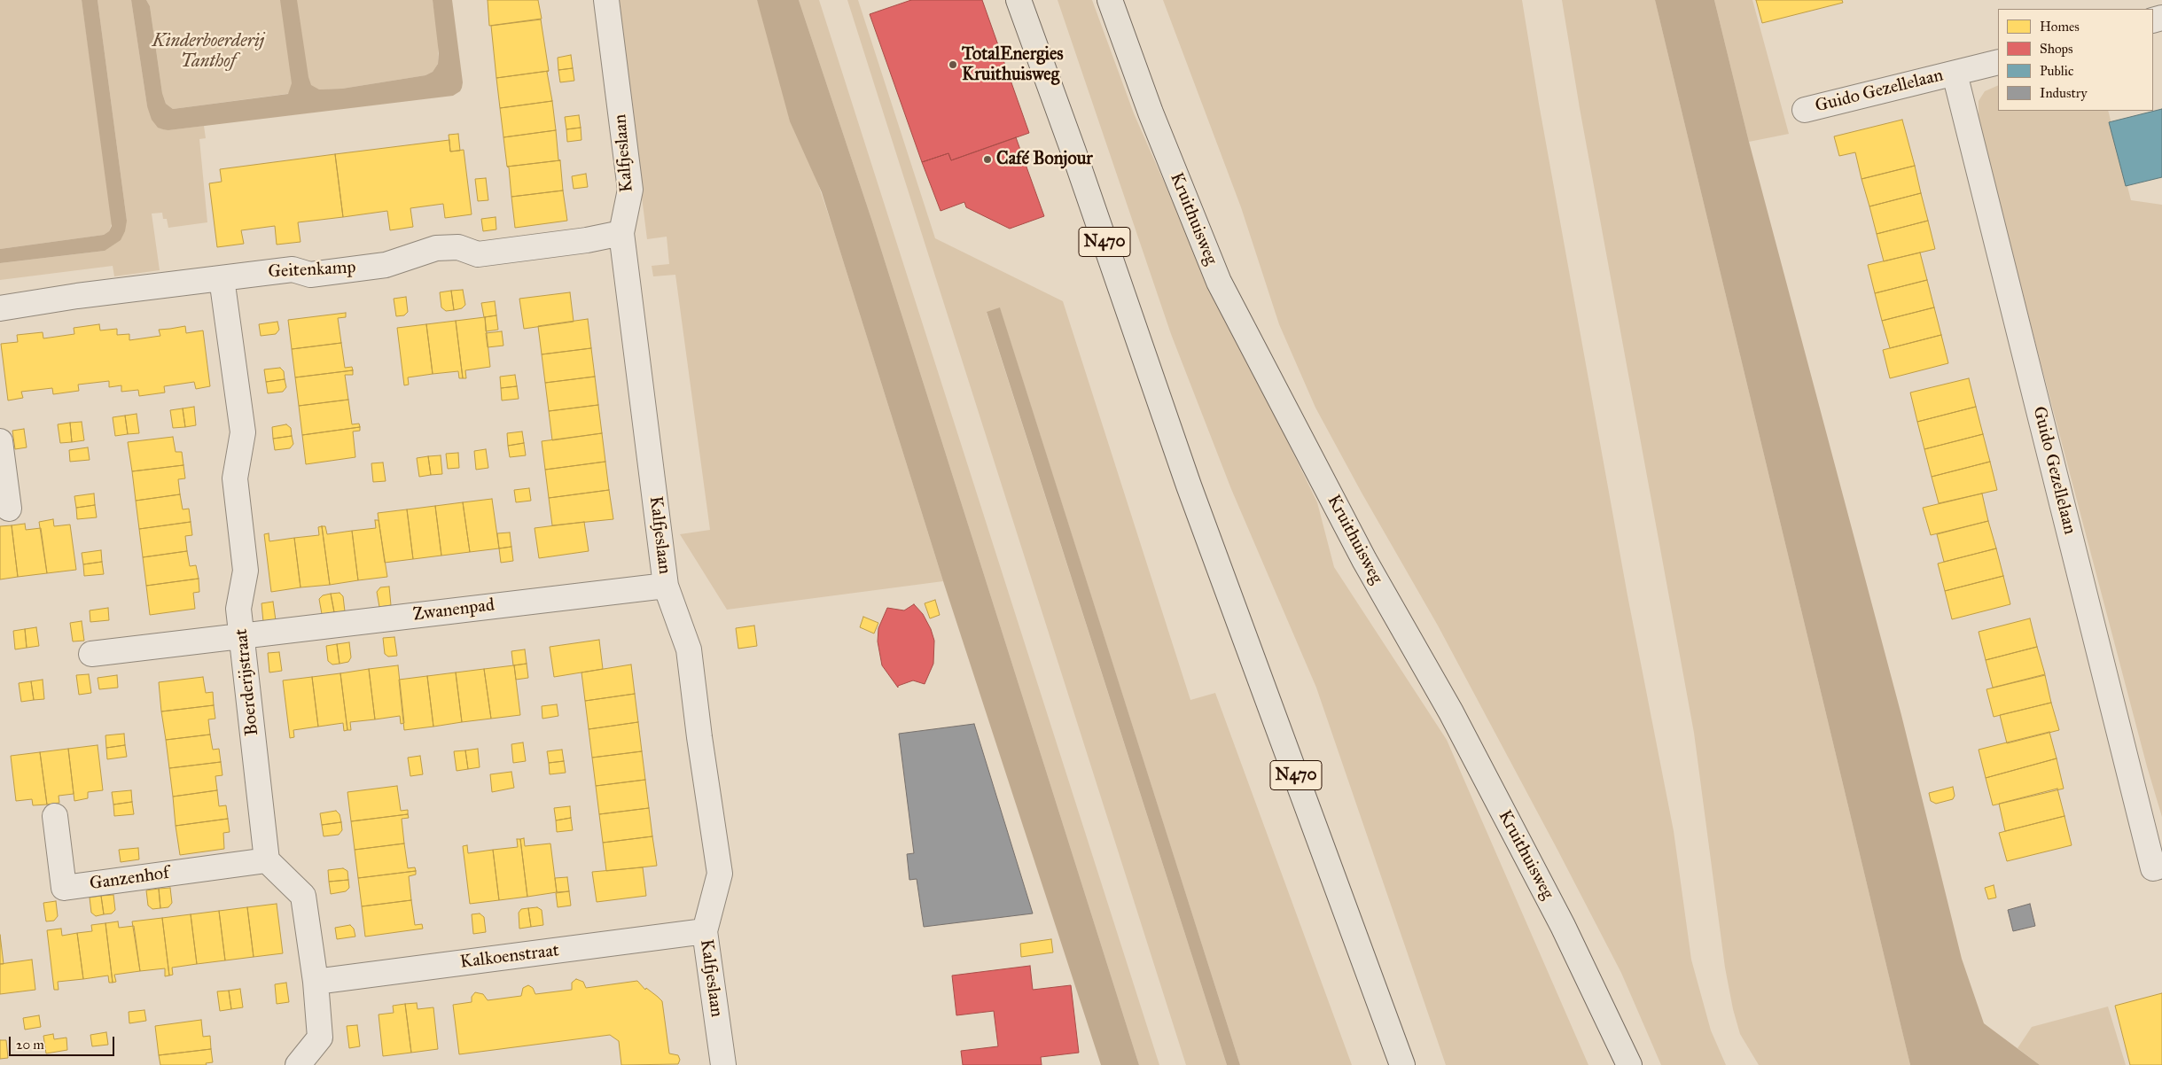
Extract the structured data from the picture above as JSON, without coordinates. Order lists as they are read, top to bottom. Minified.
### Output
{"streets":{"main road":["Kruithuisweg","N470"],"street":["Guido Gezellelaan","Kalfjeslaan","Geitenkamp","Zwanenpad","Boerderijstraat","Ganzenhof","Kalkoenstraat"]},"crossings":[["Kalfjeslaan","Geitenkamp"],["Kalfjeslaan","Zwanenpad"],["Kalfjeslaan","Kalkoenstraat"],["Geitenkamp","Boerderijstraat"],["Zwanenpad","Boerderijstraat"],["Boerderijstraat","Ganzenhof"]],"parks":["Kinderboerderij Tanthof"],"places":["TotalEnergies Kruithuisweg","Café Bonjour"],"legend":["Homes","Shops","Public","Industry"],"scale_bar":"20 m"}
